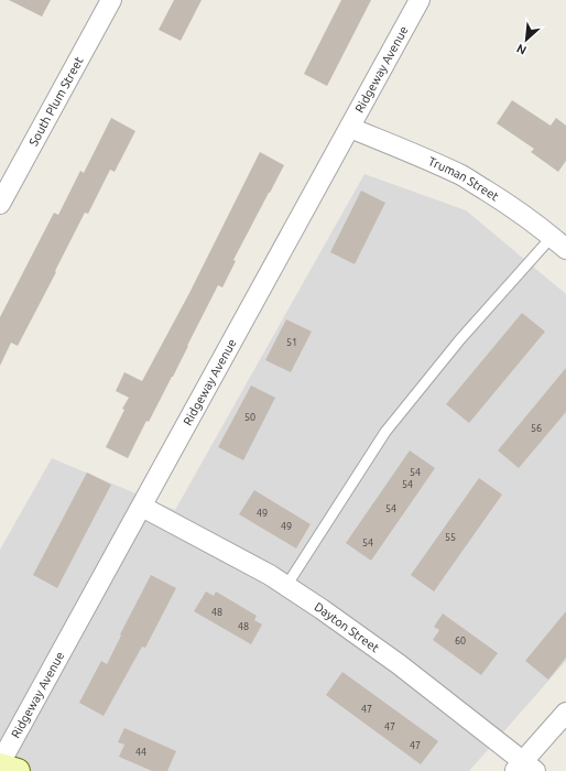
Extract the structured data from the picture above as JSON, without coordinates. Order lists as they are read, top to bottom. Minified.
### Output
{"streets":{"street":["Ridgeway Avenue","South Plum Street","Truman Street","Dayton Street"]},"crossings":[["Ridgeway Avenue","Truman Street"],["Ridgeway Avenue","Dayton Street"]],"house_numbers":["51","50","56","54","54","54","49","49","55","54","48","48","60","47","47","47","44"],"north":"bottom left"}
